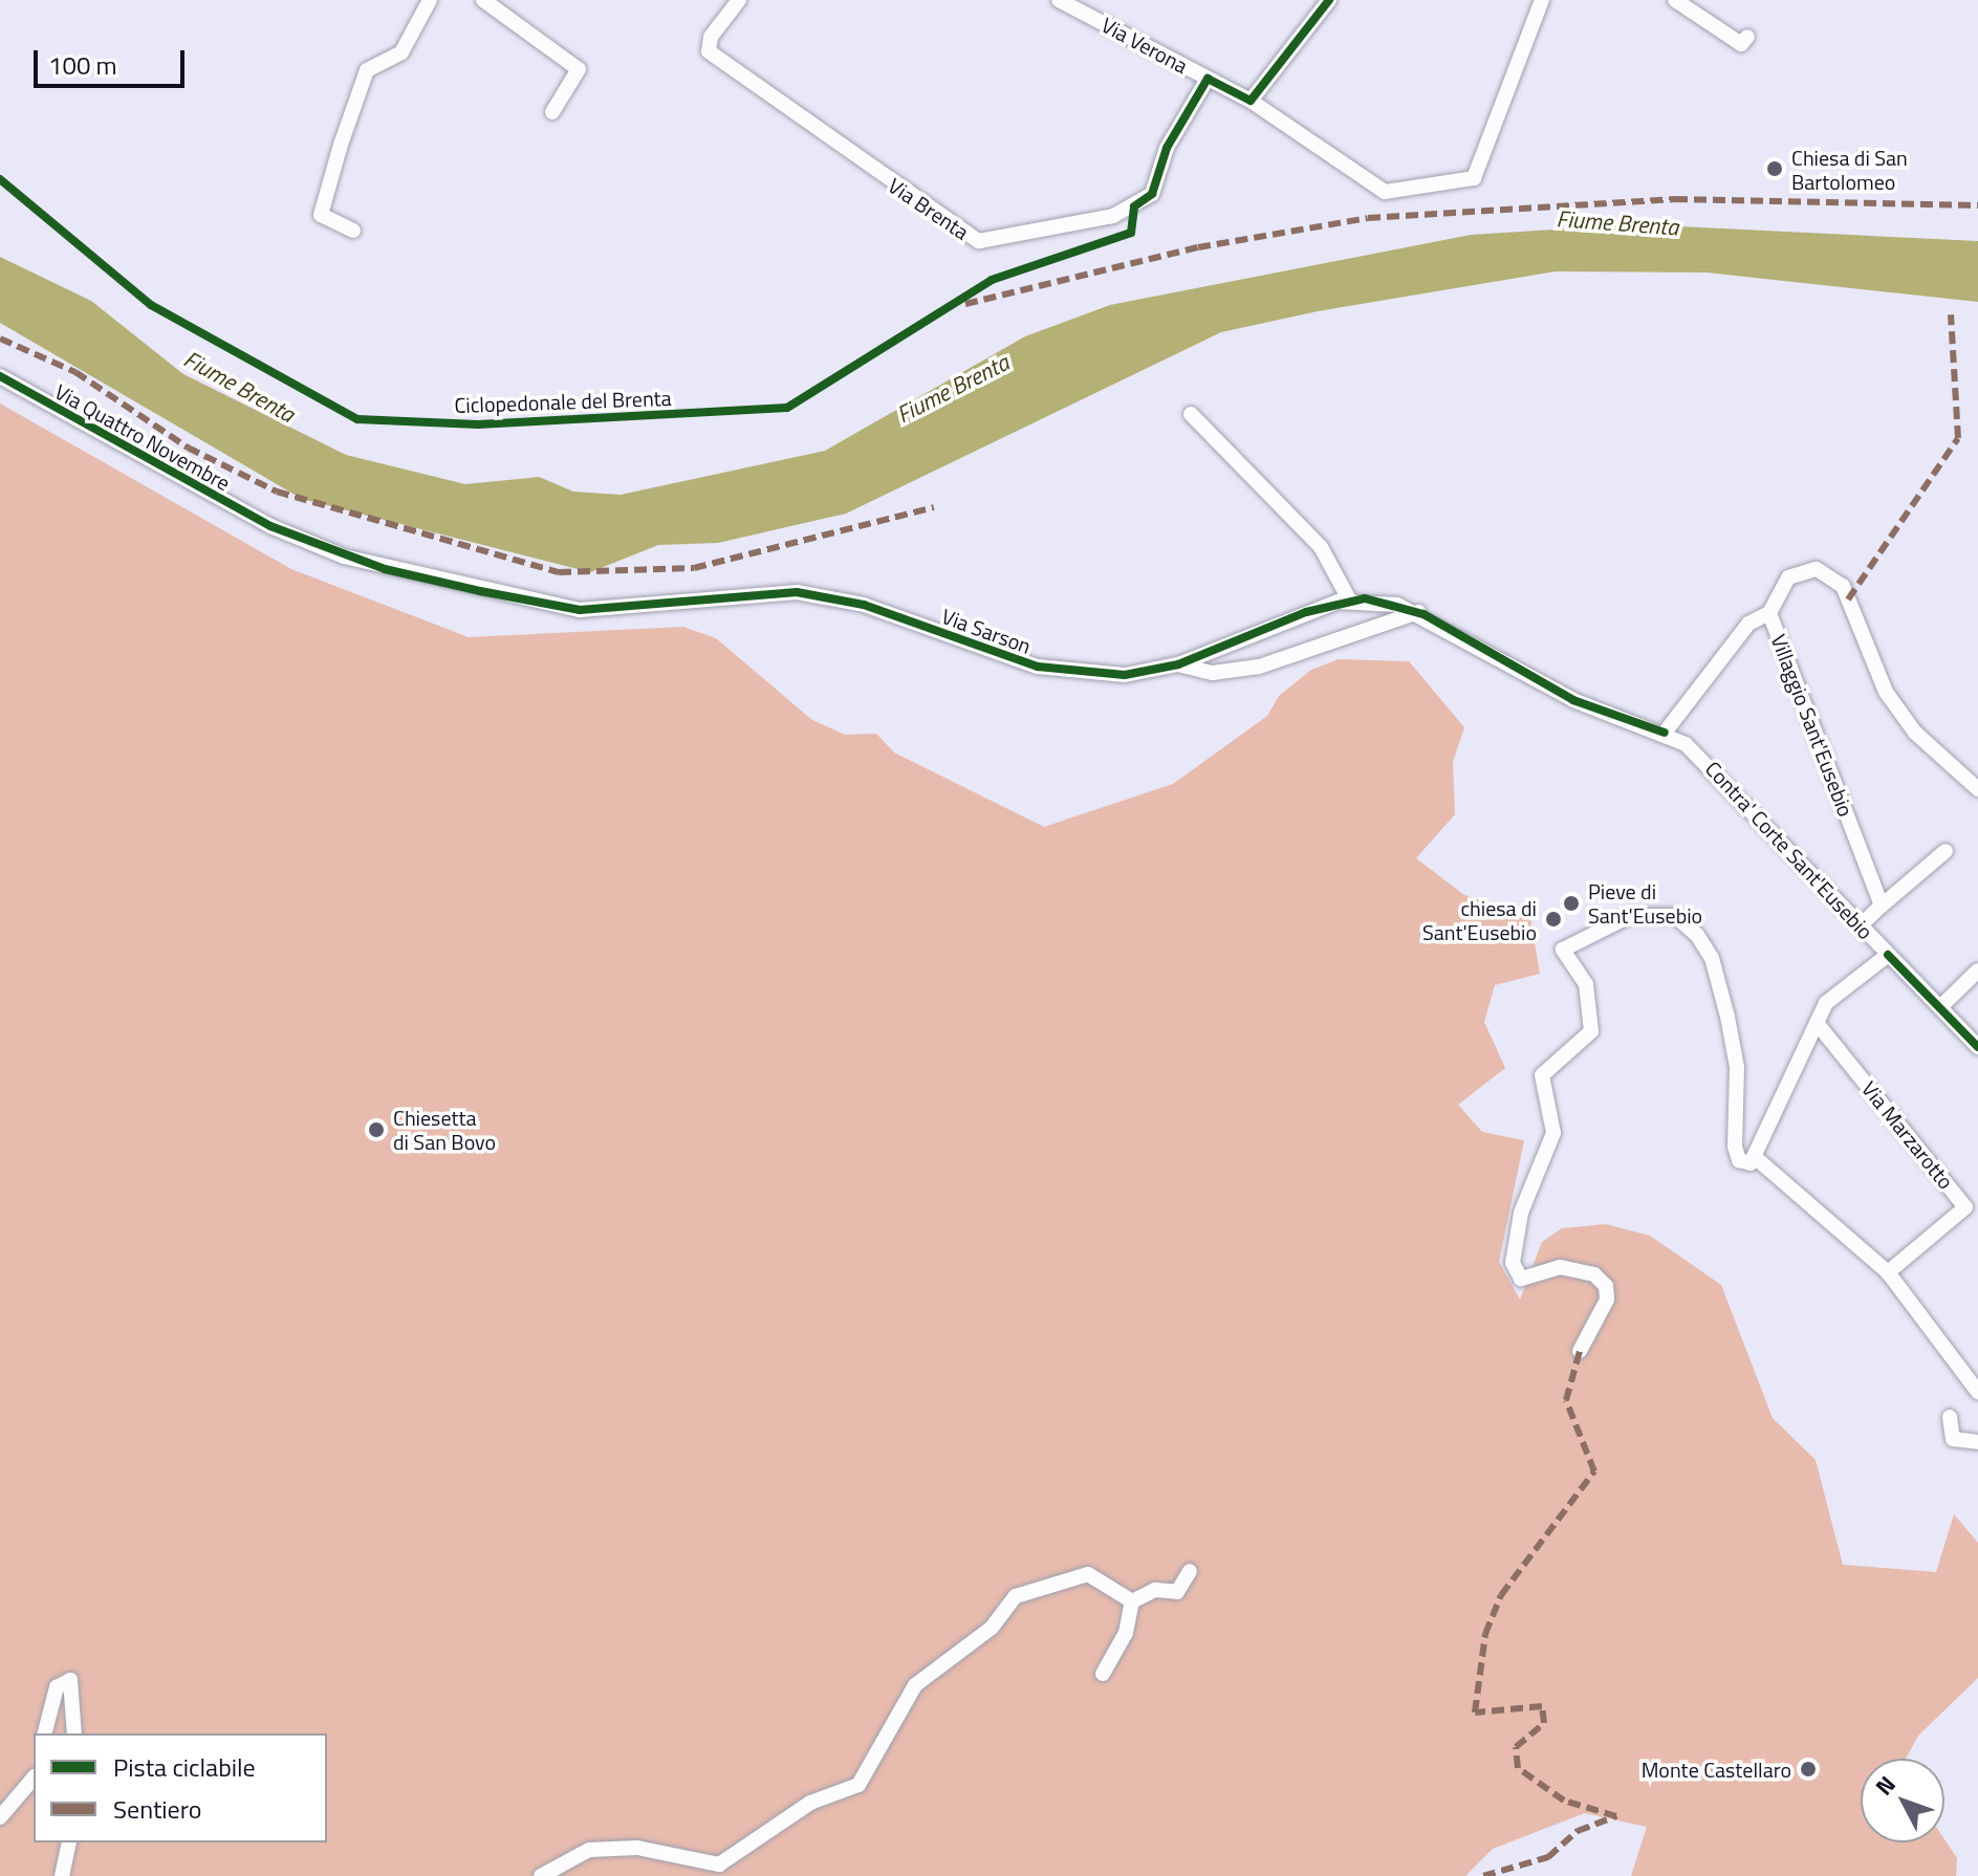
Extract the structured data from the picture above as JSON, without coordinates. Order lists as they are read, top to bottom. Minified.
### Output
{"streets":{"street":["Via Verona","Via Brenta","Via Quattro Novembre","Via Sarson","Villaggio Sant'Eusebio","Contra' Corte Sant'Eusebio","Via Marzarotto"],"cycle path":["Ciclopedonale del Brenta"]},"crossings":[["Via Verona","Via Brenta"],["Via Quattro Novembre","Via Sarson"]],"water":["Fiume Brenta"],"places":["Chiesa di San Bartolomeo","Pieve di Sant'Eusebio","chiesa di Sant'Eusebio","Chiesetta di San Bovo","Monte Castellaro"],"legend":["Pista ciclabile","Sentiero"],"scale_bar":"100 m","north":"top left"}
